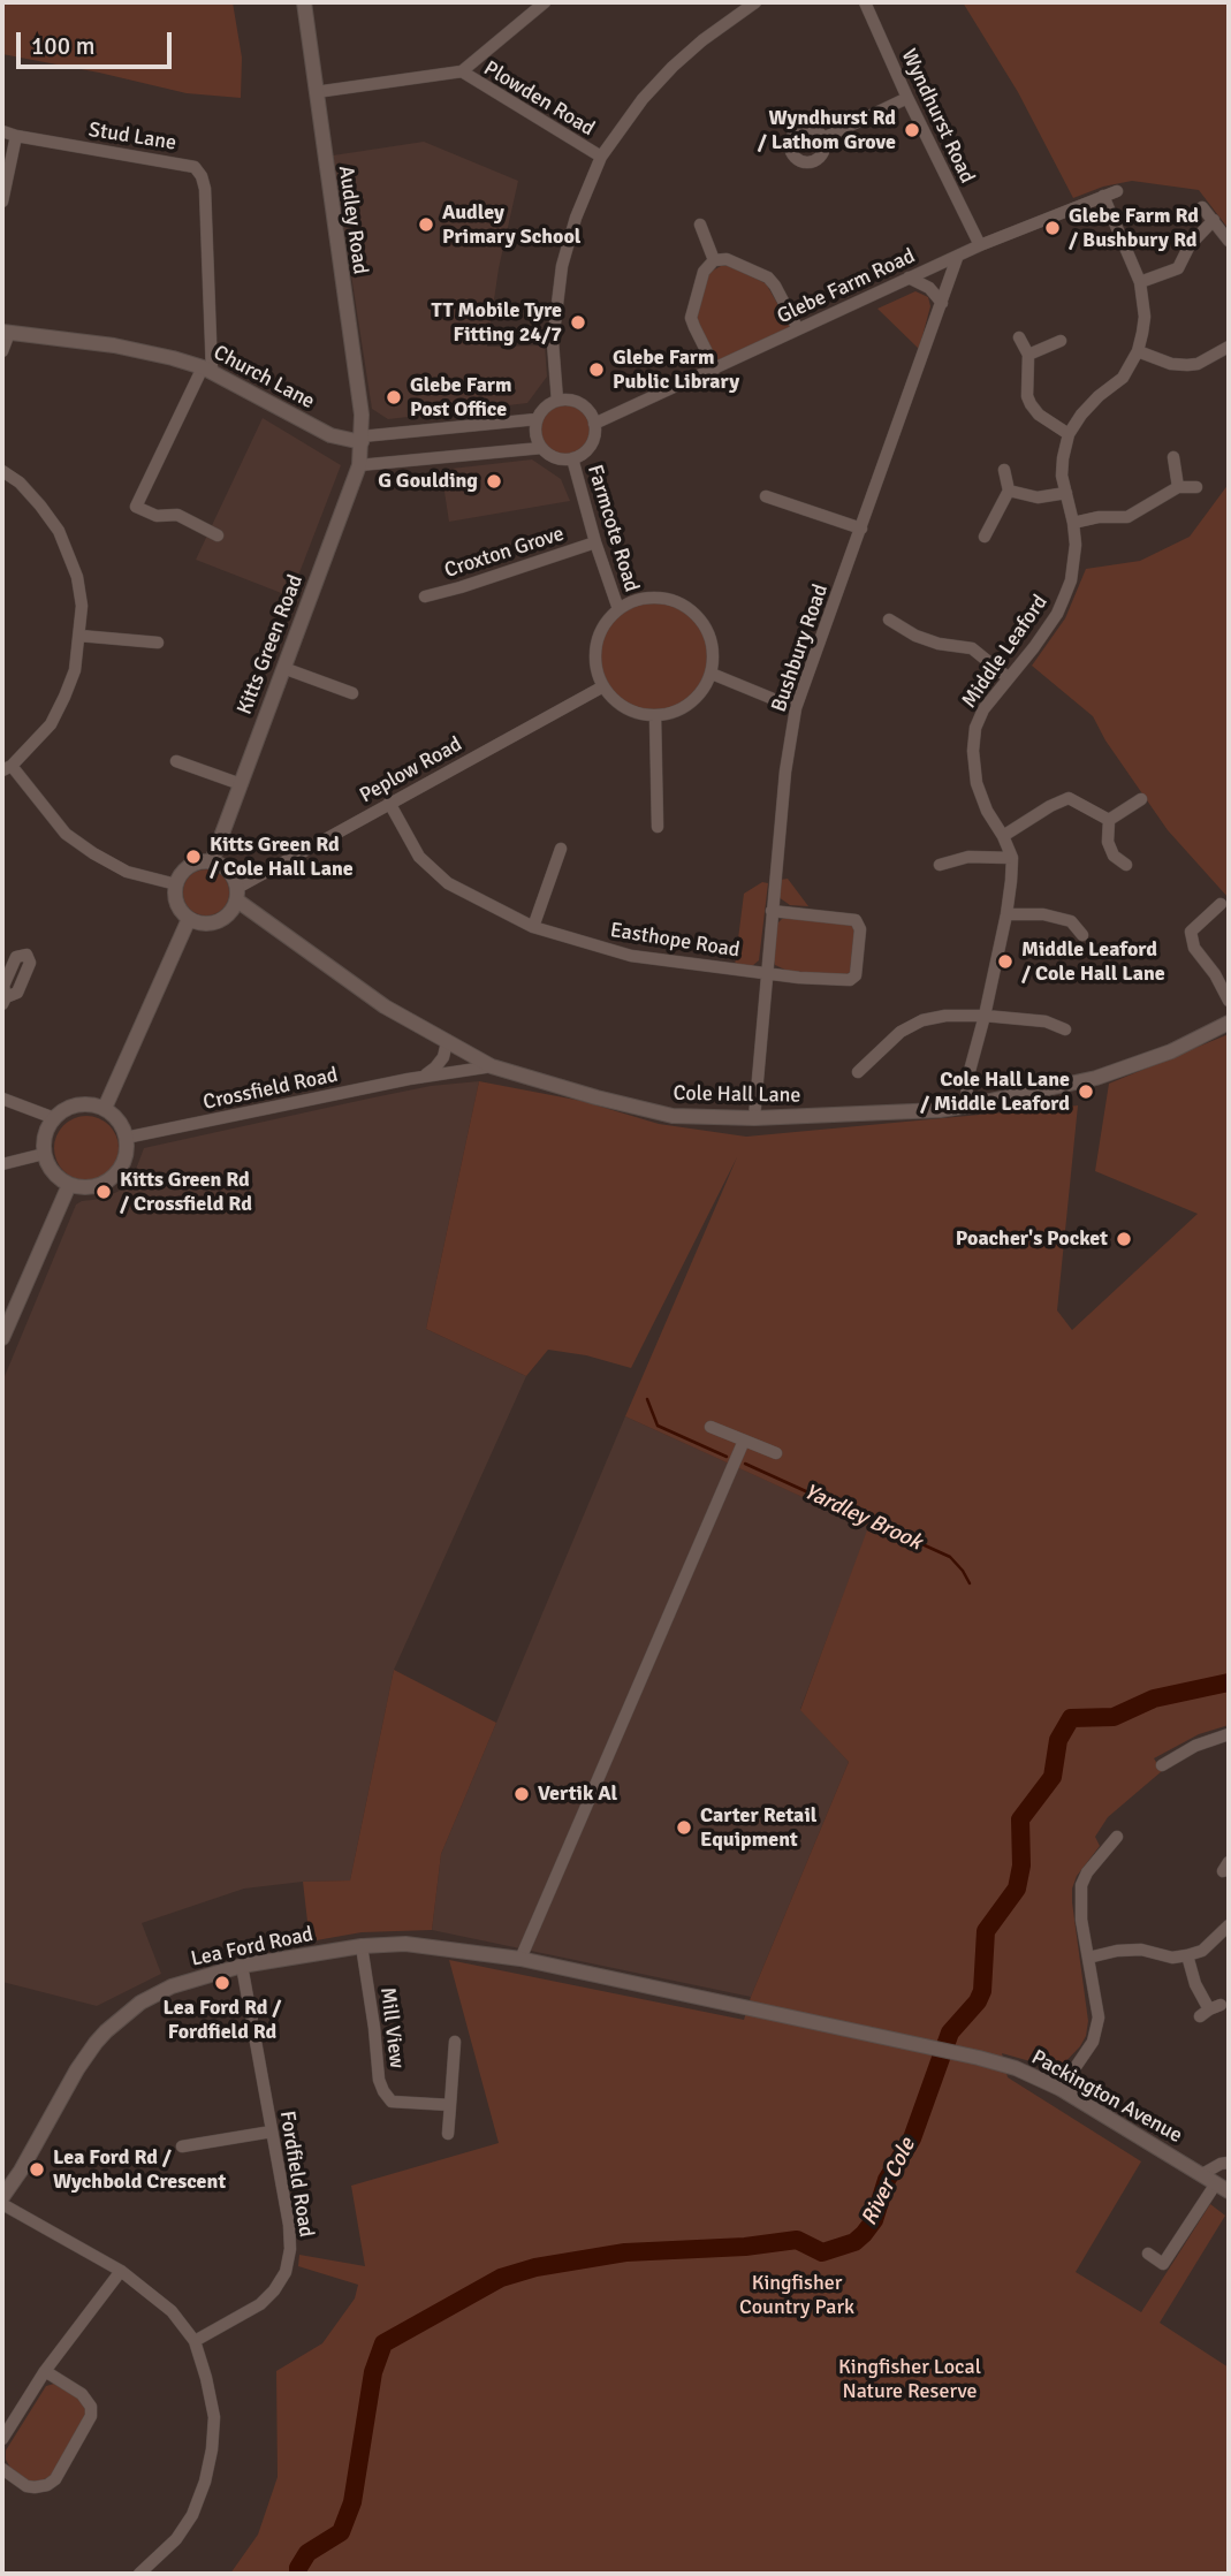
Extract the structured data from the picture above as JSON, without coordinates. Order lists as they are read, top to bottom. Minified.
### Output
{"streets":{"street":["Plowden Road","Wyndhurst Road","Stud Lane","Audley Road","Glebe Farm Road","Church Lane","Farmcote Road","Croxton Grove","Kitts Green Road","Bushbury Road","Middle Leaford","Peplow Road","Easthope Road","Crossfield Road","Cole Hall Lane","Lea Ford Road","Mill View","Packington Avenue","Fordfield Road"]},"crossings":[["Plowden Road","Audley Road"],["Wyndhurst Road","Glebe Farm Road"],["Stud Lane","Church Lane"],["Audley Road","Church Lane"],["Audley Road","Kitts Green Road"],["Glebe Farm Road","Farmcote Road"],["Glebe Farm Road","Bushbury Road"],["Glebe Farm Road","Middle Leaford"],["Church Lane","Kitts Green Road"],["Farmcote Road","Croxton Grove"],["Farmcote Road","Peplow Road"],["Kitts Green Road","Peplow Road"],["Kitts Green Road","Cole Hall Lane"],["Bushbury Road","Easthope Road"],["Bushbury Road","Cole Hall Lane"],["Middle Leaford","Cole Hall Lane"],["Peplow Road","Easthope Road"],["Peplow Road","Cole Hall Lane"],["Crossfield Road","Cole Hall Lane"],["Lea Ford Road","Mill View"],["Lea Ford Road","Packington Avenue"],["Lea Ford Road","Fordfield Road"]],"water":["Yardley Brook","River Cole"],"parks":["Kingfisher Country Park","Kingfisher Local Nature Reserve"],"places":["Wyndhurst Rd / Lathom Grove","Audley Primary School","Glebe Farm Rd / Bushbury Rd","TT Mobile Tyre Fitting 24/7","Glebe Farm Public Library","Glebe Farm Post Office","G Goulding","Kitts Green Rd / Cole Hall Lane","Middle Leaford / Cole Hall Lane","Cole Hall Lane / Middle Leaford","Kitts Green Rd / Crossfield Rd","Poacher's Pocket","Vertik Al","Carter Retail Equipment","Lea Ford Rd / Fordfield Rd","Lea Ford Rd / Wychbold Crescent"],"scale_bar":"100 m"}
